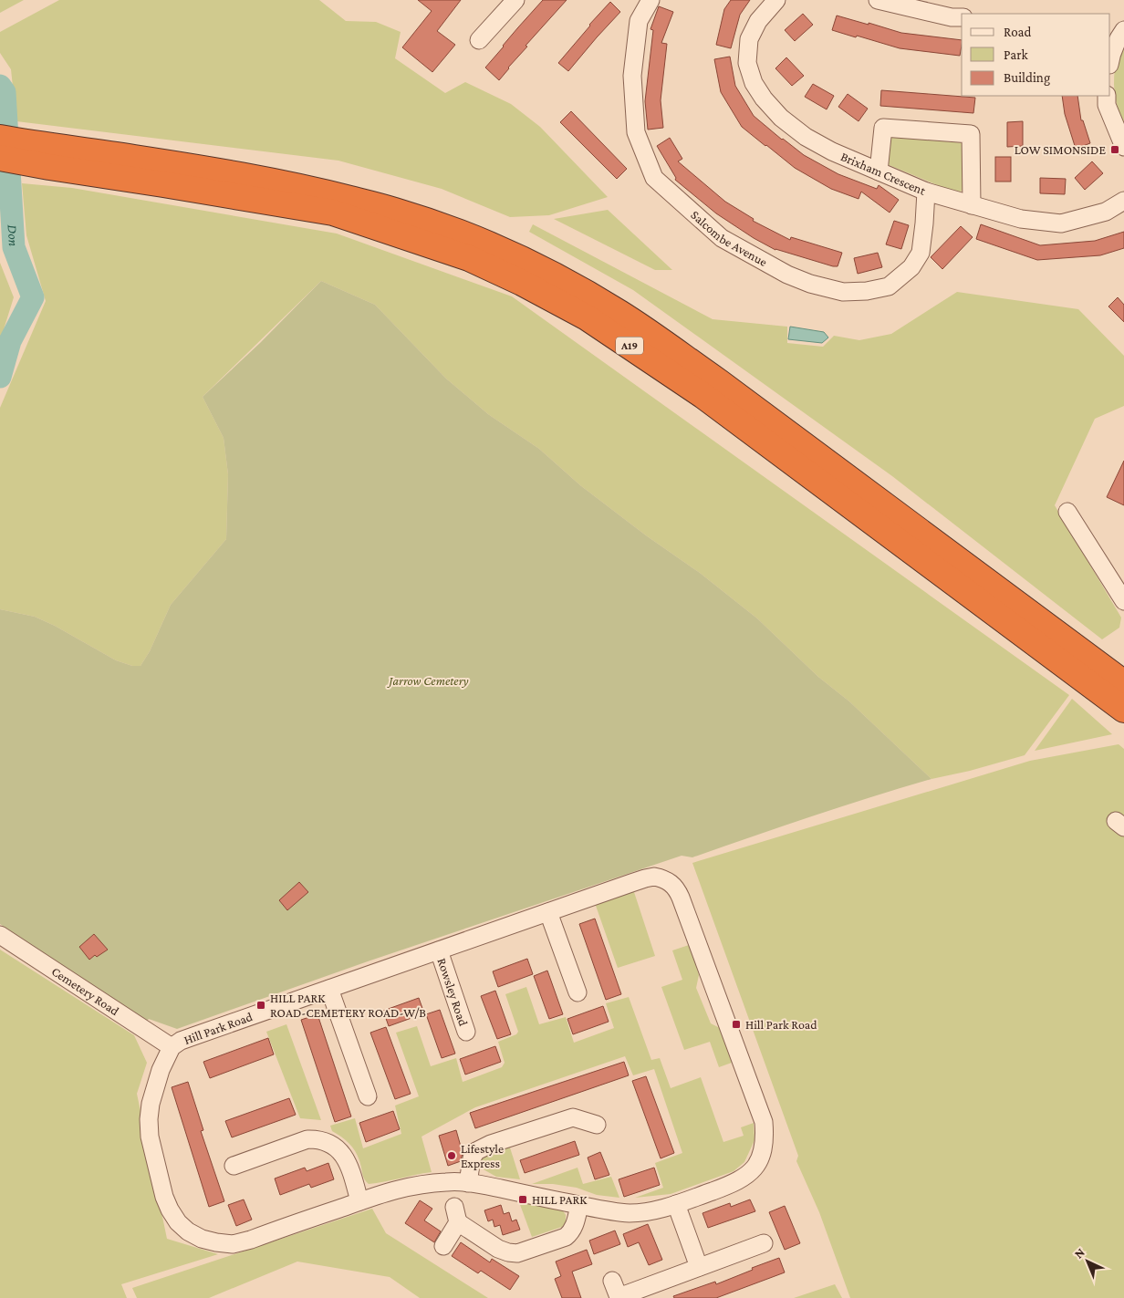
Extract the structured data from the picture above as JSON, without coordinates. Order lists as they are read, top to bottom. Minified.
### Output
{"streets":{"highway":["A19"],"street":["Brixham Crescent","Salcombe Avenue","Cemetery Road","Rowsley Road","Hill Park Road"]},"crossings":[["Brixham Crescent","Salcombe Avenue"],["Cemetery Road","Hill Park Road"],["Rowsley Road","Hill Park Road"]],"water":["Don"],"parks":["Jarrow Cemetery"],"places":{"transit":["LOW SIMONSIDE","HILL PARK ROAD-CEMETERY ROAD-W/B","Hill Park Road","HILL PARK"],"other":["Lifestyle Express"]},"legend":["Road","Park","Building"],"north":"top left"}
